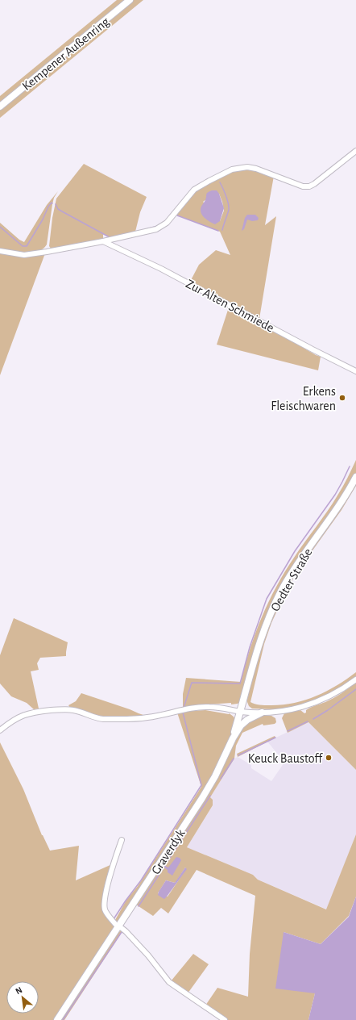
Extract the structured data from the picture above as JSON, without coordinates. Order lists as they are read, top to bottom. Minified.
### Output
{"streets":{"main road":["Kempener Außenring","Oedter Straße","Graverdyk"],"street":["Zur Alten Schmiede"]},"places":["Erkens Fleischwaren","Keuck Baustoff"],"north":"top left"}
